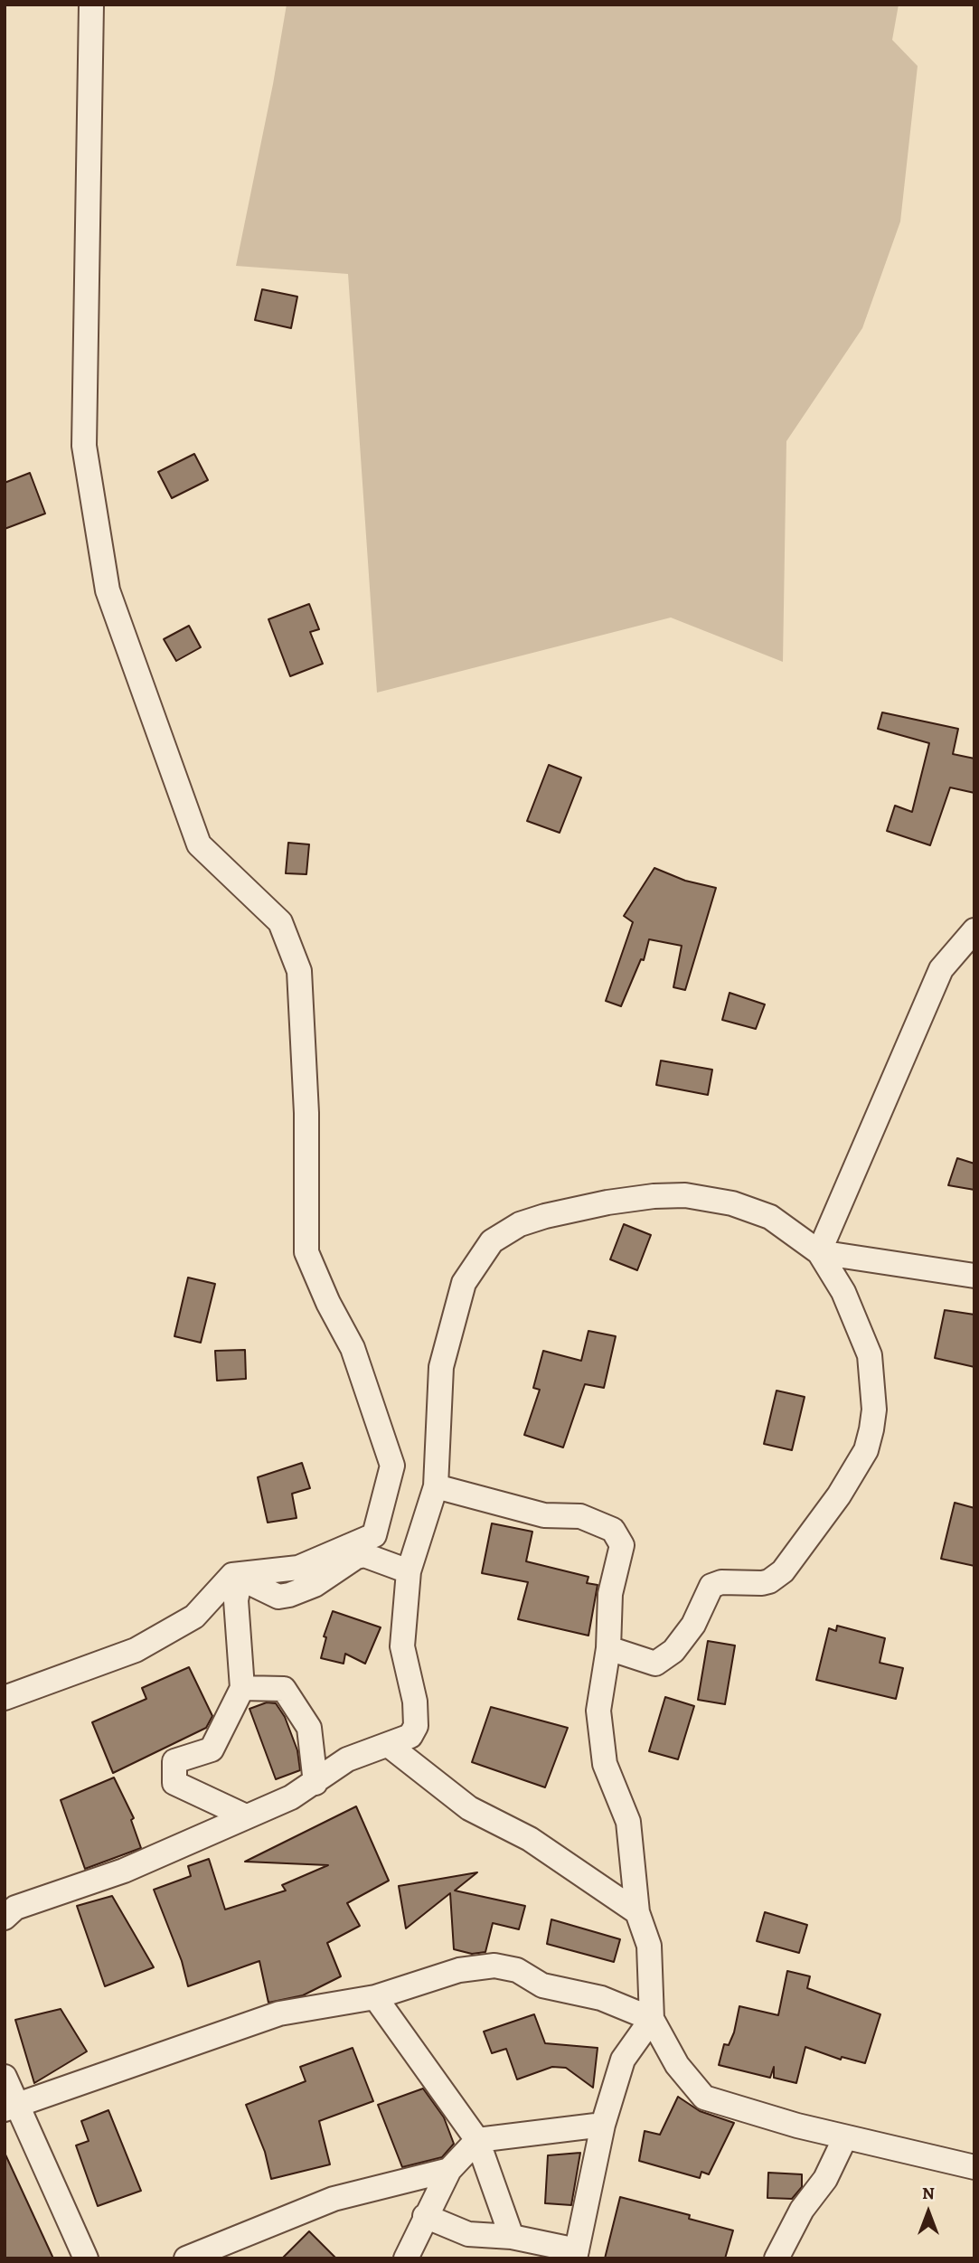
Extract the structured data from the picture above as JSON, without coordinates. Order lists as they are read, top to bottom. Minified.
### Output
{"north":"top"}
